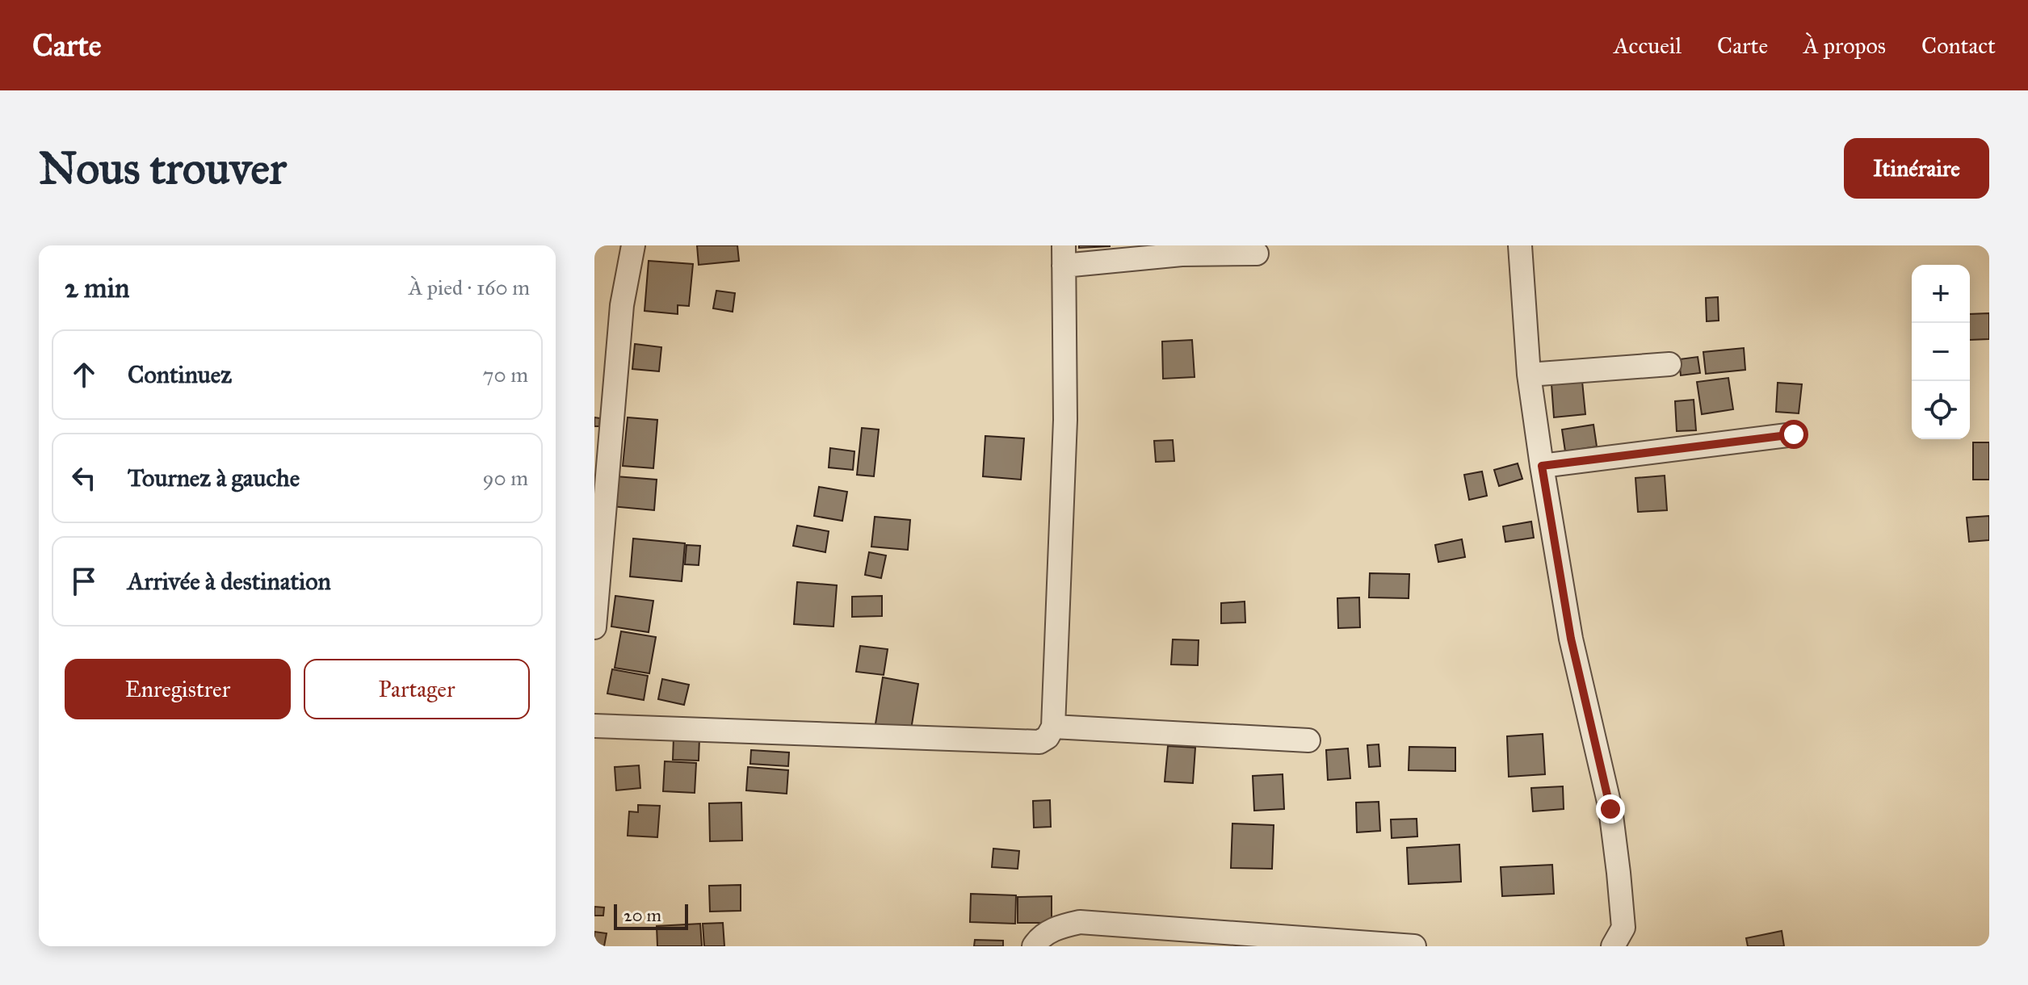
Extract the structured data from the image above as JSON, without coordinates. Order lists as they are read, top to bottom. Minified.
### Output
{"scale_bar":"20 m","page":{"header":"Carte","nav":["Accueil","Carte","À propos","Contact"],"buttons":["Itinéraire",["Enregistrer","Partager"]],"title":"Nous trouver","heading":["2 min","À pied · 160 m"],"map_buttons":["+","−"],"list":[["Continuez","70 m"],["Tournez à gauche","90 m"],"Arrivée à destination"],"scale":"20 m"}}
